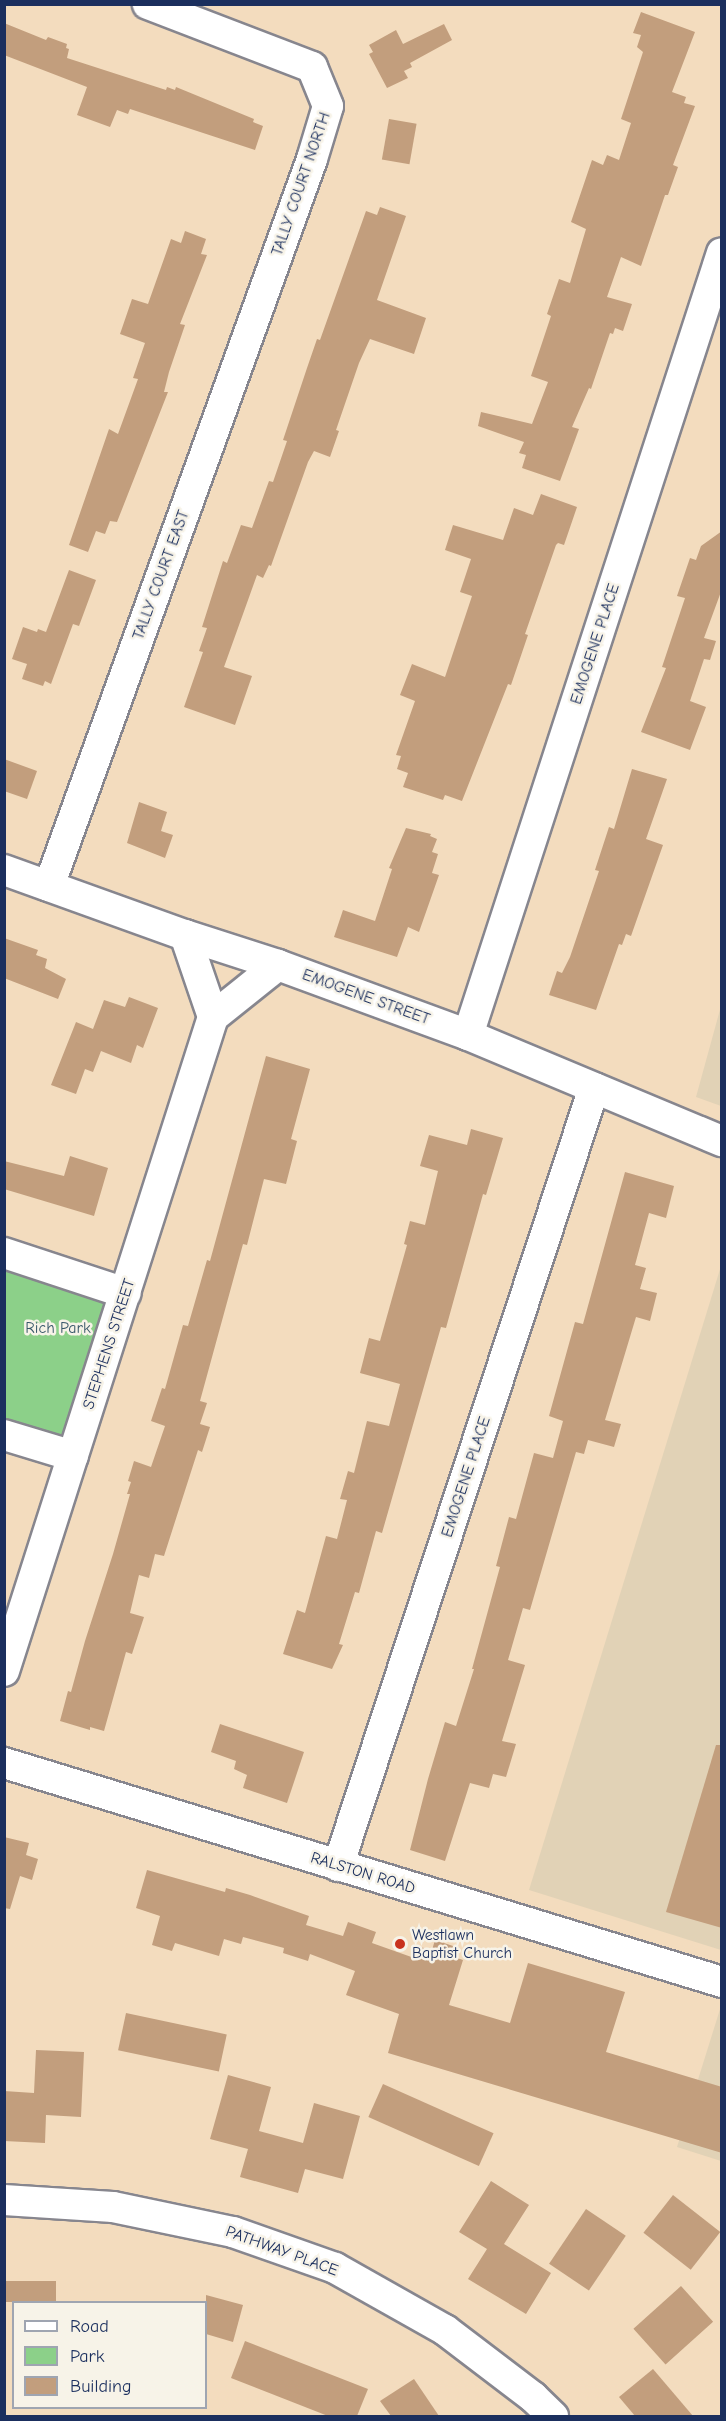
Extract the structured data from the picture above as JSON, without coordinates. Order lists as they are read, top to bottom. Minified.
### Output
{"streets":{"street":["TALLY COURT NORTH","TALLY COURT EAST","EMOGENE PLACE","EMOGENE STREET","STEPHENS STREET","RALSTON ROAD","PATHWAY PLACE"]},"crossings":[["TALLY COURT NORTH","TALLY COURT EAST"],["TALLY COURT EAST","EMOGENE STREET"],["EMOGENE PLACE","EMOGENE STREET"],["EMOGENE PLACE","RALSTON ROAD"]],"parks":["Rich Park"],"places":["Westlawn Baptist Church"],"legend":["Road","Park","Building"]}
